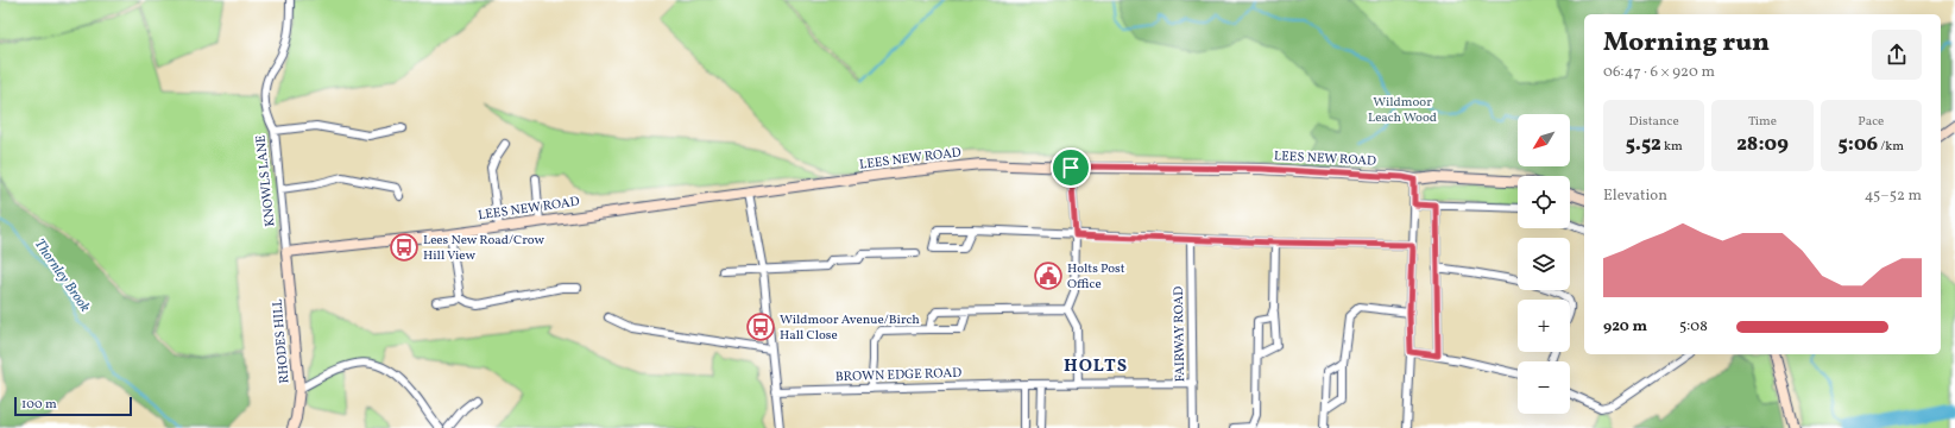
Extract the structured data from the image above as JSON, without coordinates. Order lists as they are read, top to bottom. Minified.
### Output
{"streets":{"street":["LEES NEW ROAD","KNOWLS LANE","FAIRWAY ROAD","RHODES HILL","BROWN EDGE ROAD"]},"crossings":[["LEES NEW ROAD","KNOWLS LANE"],["LEES NEW ROAD","RHODES HILL"],["KNOWLS LANE","RHODES HILL"],["FAIRWAY ROAD","BROWN EDGE ROAD"]],"districts":["HOLTS"],"water":["Thornley Brook"],"parks":["Wildmoor Leach Wood"],"places":{"bus stop":["Lees New Road/Crow Hill View","Wildmoor Avenue/Birch Hall Close"],"public building":["Holts Post Office"]},"scale_bar":"100 m","north":"bottom left","page":{"heading":["Morning run","06:47 · 6 × 920 m"],"stats":[["Distance","5.52 km"],["Time","28:09"],["Pace","5:06 /km"]],"map_buttons":["+","−"],"chart":["Elevation","45–52 m"],"list":[{"name":"920 m","note":"5:08"}],"scale":"100 m"}}
